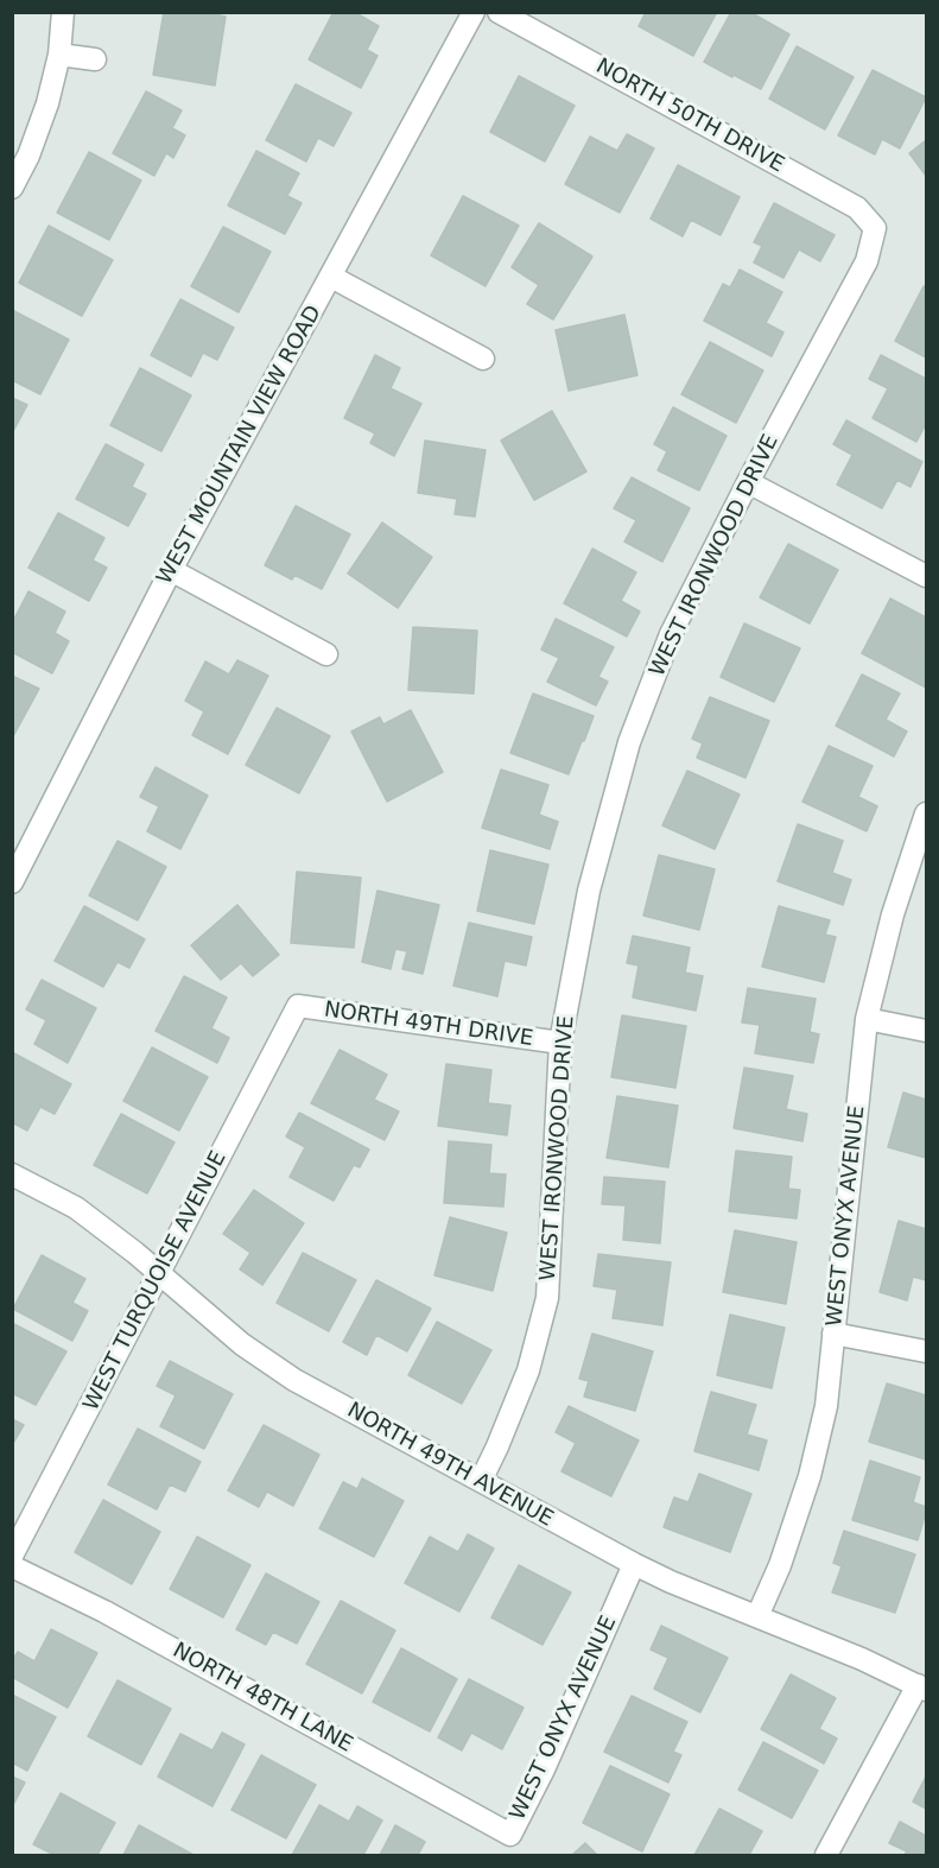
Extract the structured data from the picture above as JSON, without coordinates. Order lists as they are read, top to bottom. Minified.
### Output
{"streets":{"street":["NORTH 50TH DRIVE","WEST MOUNTAIN VIEW ROAD","WEST IRONWOOD DRIVE","NORTH 49TH DRIVE","WEST ONYX AVENUE","WEST TURQUOISE AVENUE","NORTH 49TH AVENUE","NORTH 48TH LANE"]},"crossings":[["NORTH 50TH DRIVE","WEST IRONWOOD DRIVE"],["WEST IRONWOOD DRIVE","NORTH 49TH DRIVE"],["WEST IRONWOOD DRIVE","NORTH 49TH AVENUE"],["NORTH 49TH DRIVE","WEST TURQUOISE AVENUE"],["WEST ONYX AVENUE","NORTH 49TH AVENUE"],["WEST ONYX AVENUE","NORTH 48TH LANE"],["WEST TURQUOISE AVENUE","NORTH 49TH AVENUE"]]}
